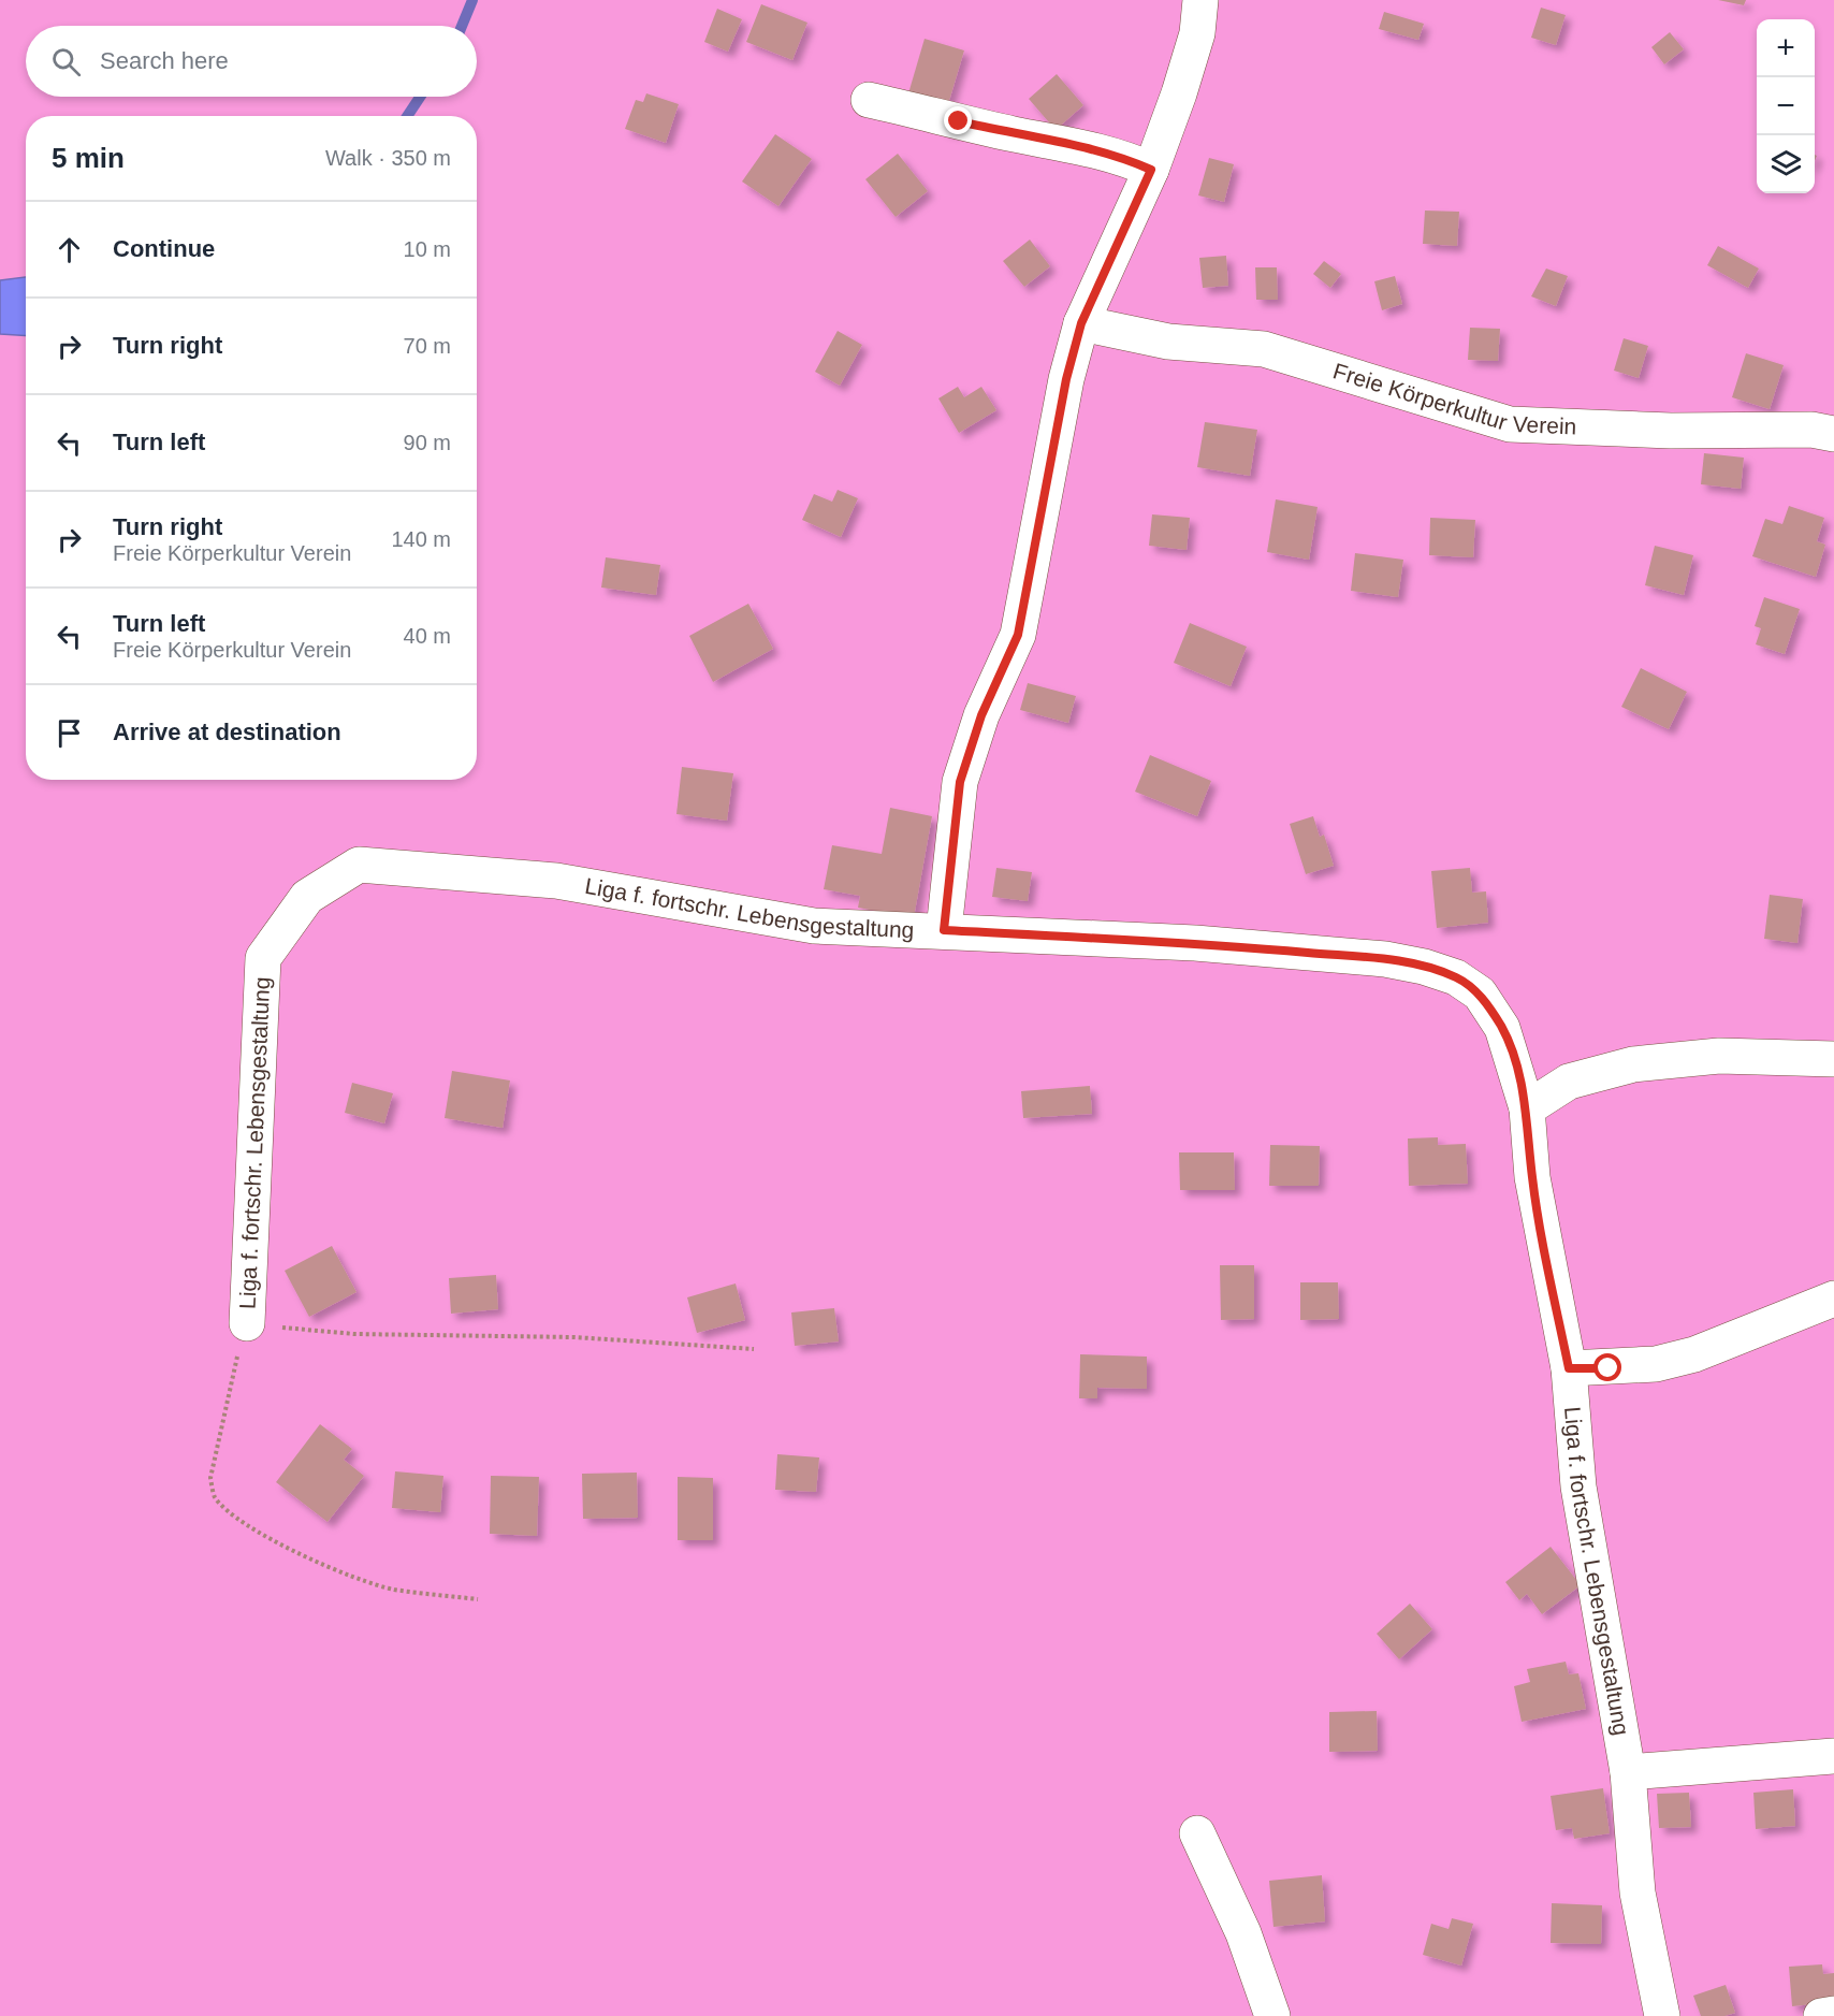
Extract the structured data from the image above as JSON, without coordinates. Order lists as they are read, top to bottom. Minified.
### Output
{"streets":{"lane":["Freie Körperkultur Verein","Liga f. fortschr. Lebensgestaltung"]},"page":{"map_buttons":["+","−"],"search":"Search here","heading":["5 min","Walk · 350 m"],"list":[["Continue","10 m"],["Turn right","70 m"],["Turn left","90 m"],["Turn right","Freie Körperkultur Verein","140 m"],["Turn left","Freie Körperkultur Verein","40 m"],"Arrive at destination"]}}
